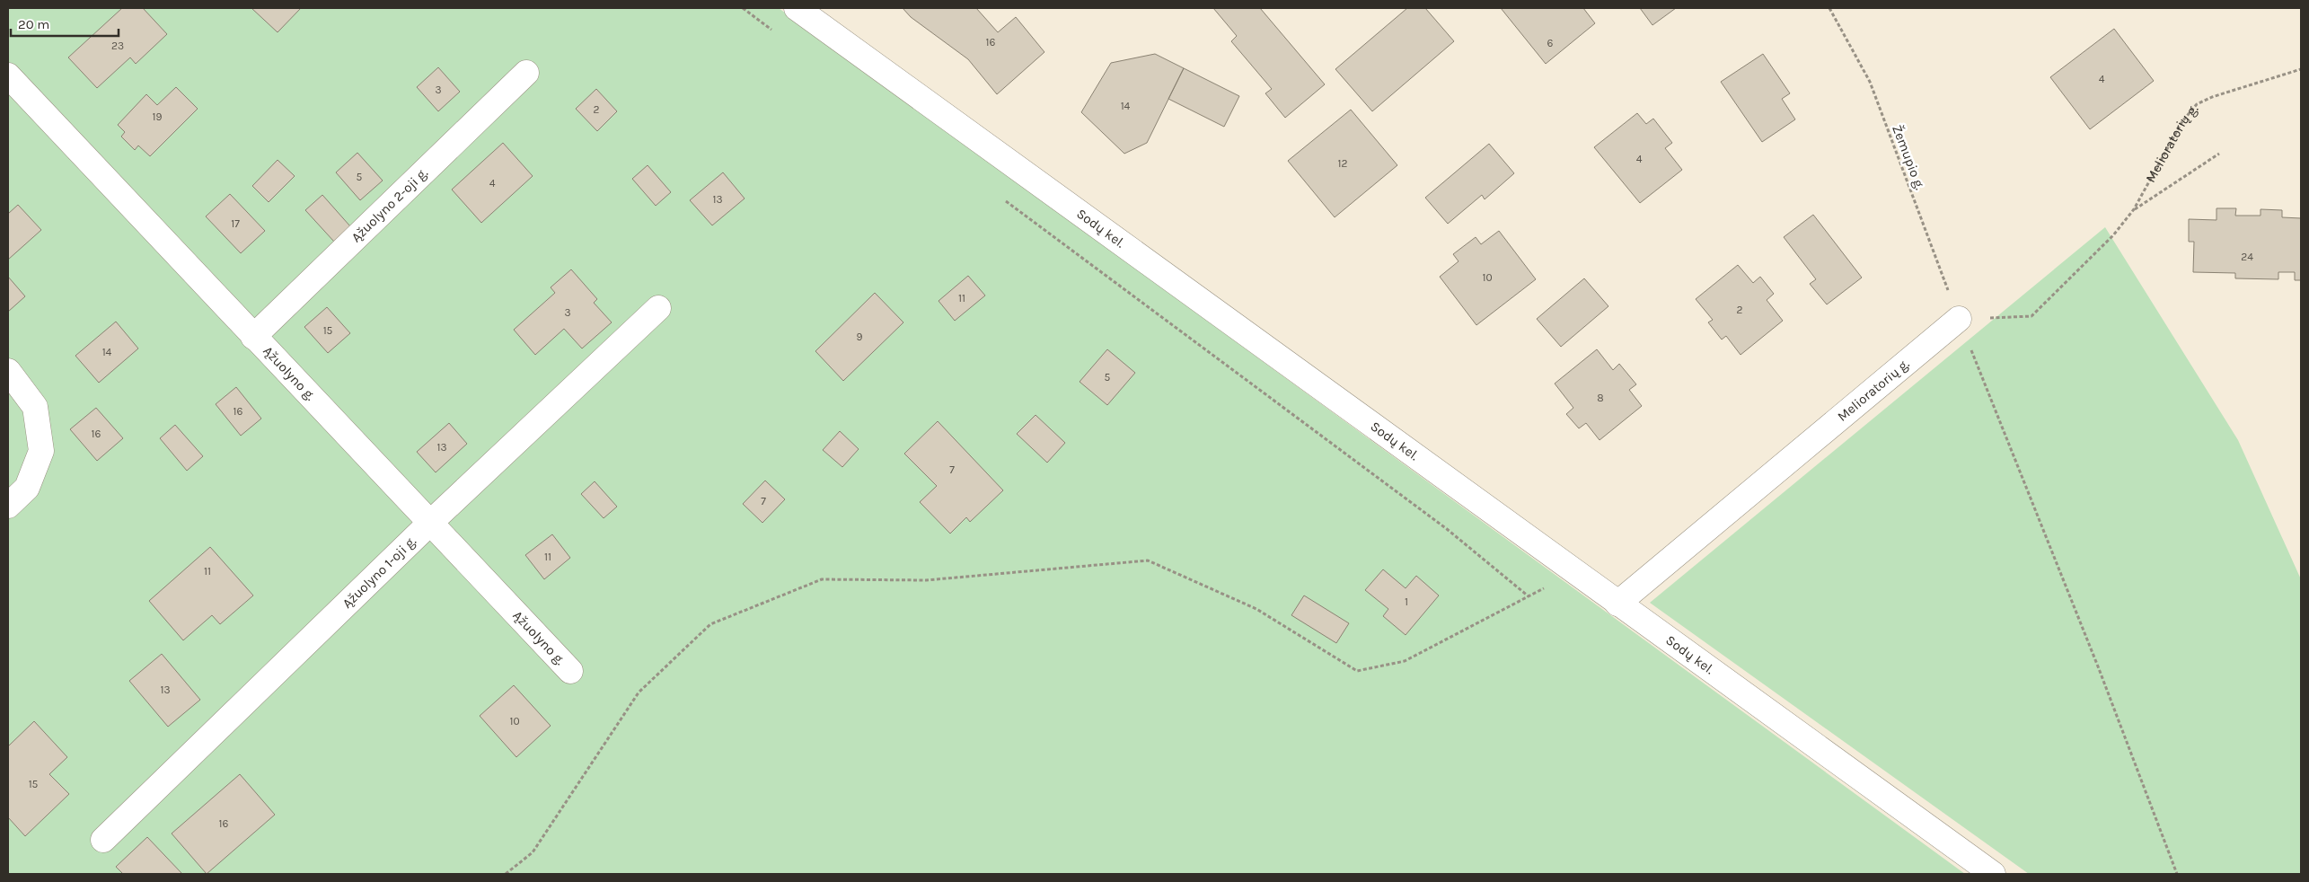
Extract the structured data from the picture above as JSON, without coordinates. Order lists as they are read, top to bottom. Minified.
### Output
{"streets":{"street":["Melioratorių g.","Ąžuolyno 2-oji g.","Sodų kel.","Ąžuolyno g.","Ąžuolyno 1-oji g."],"path":["Žemupio g."]},"crossings":[["Melioratorių g.","Žemupio g."],["Melioratorių g.","Sodų kel."],["Ąžuolyno 2-oji g.","Ąžuolyno g."],["Ąžuolyno g.","Ąžuolyno 1-oji g."]],"house_numbers":["16","6","23","4","3","14","2","19","4","12","5","4","13","17","24","10","11","2","3","15","9","14","5","8","16","16","13","7","7","11","11","1","13","10","15","16"],"scale_bar":"20 m"}
